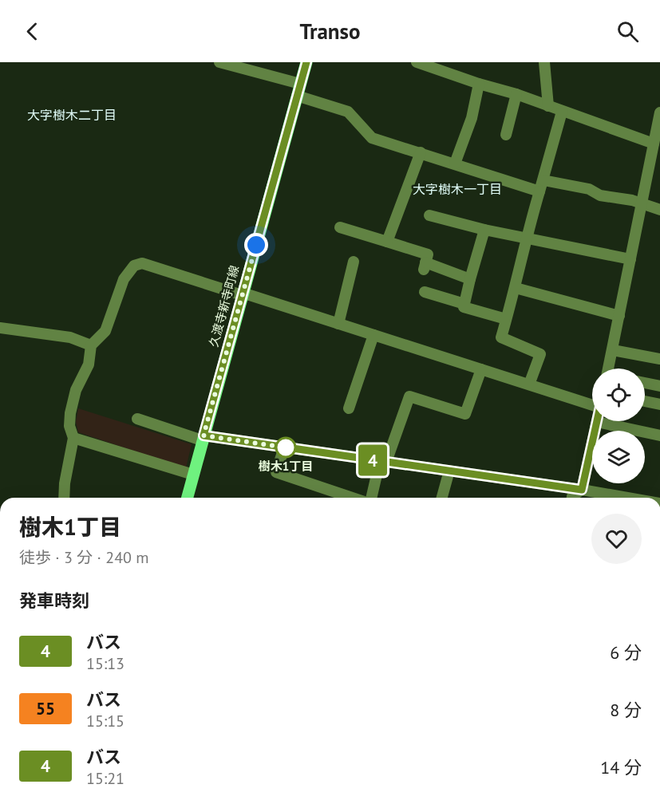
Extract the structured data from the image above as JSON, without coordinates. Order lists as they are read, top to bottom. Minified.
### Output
{"streets":{"main road":["久渡寺新寺町線"]},"districts":["大字樹木二丁目","大字樹木一丁目"],"places":["樹木1丁目"],"lines":["bus line 4"],"page":{"header":"Transo","on_map":"4","heading":[["樹木1丁目","徒歩 · 3 分 · 240 m"],"発車時刻"],"list":[{"mark":"4","name":"バス","note":"15:13","value":"6 分"},{"mark":"55","name":"バス","note":"15:15","value":"8 分"},{"mark":"4","name":"バス","note":"15:21","value":"14 分"}]}}
